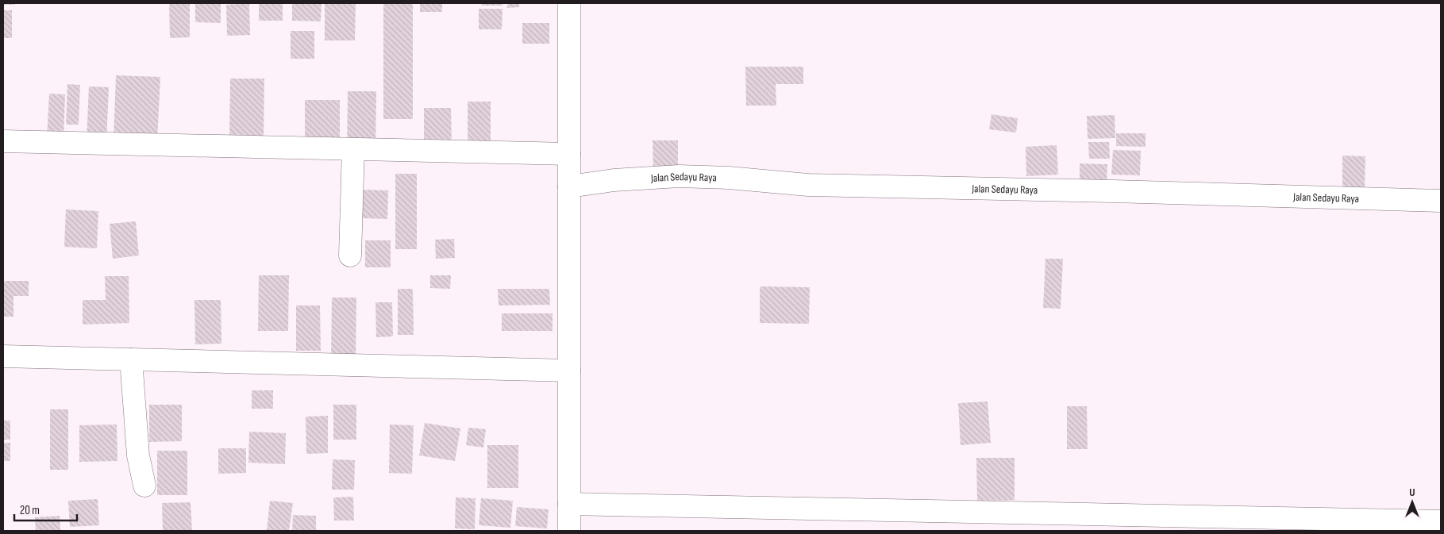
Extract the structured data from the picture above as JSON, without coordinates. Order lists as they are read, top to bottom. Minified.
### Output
{"streets":{"street":["Jalan Sedayu Raya"]},"scale_bar":"20 m","north":"top"}
